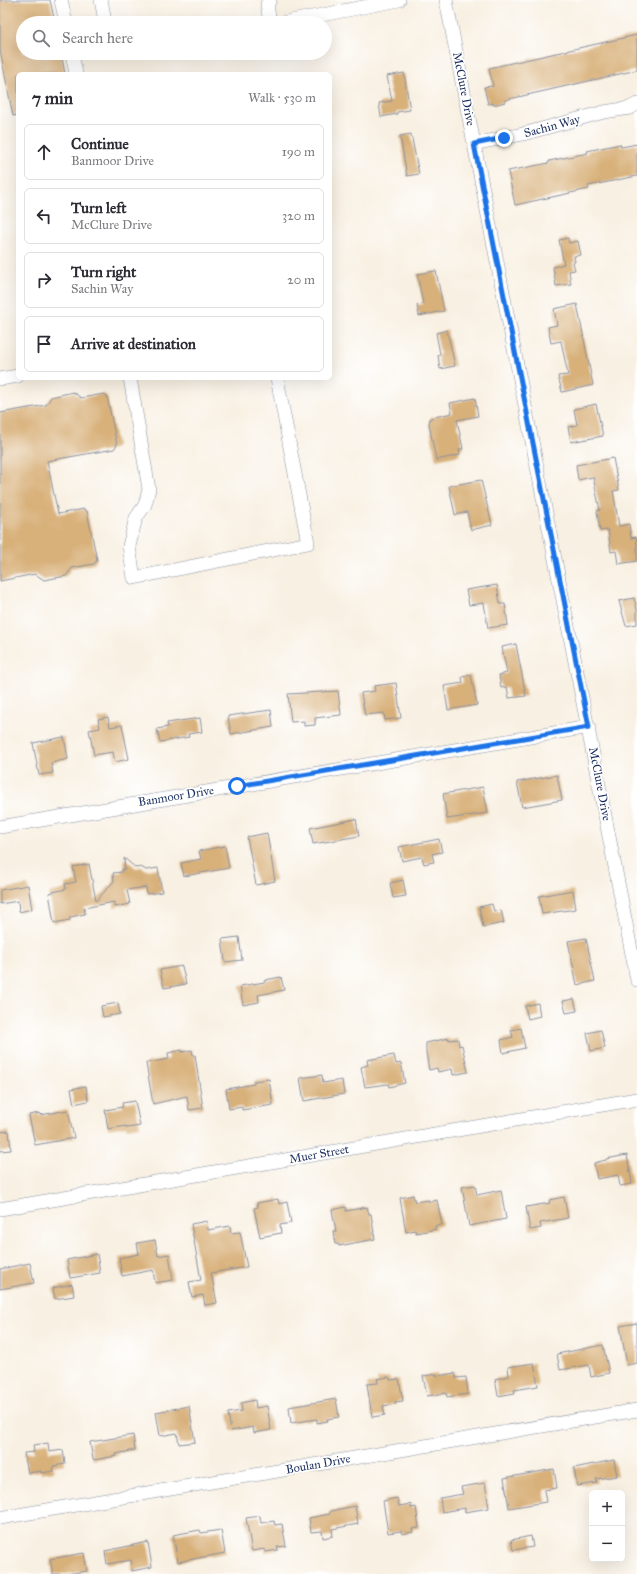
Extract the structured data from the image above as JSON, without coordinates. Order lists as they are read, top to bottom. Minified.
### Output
{"streets":{"street":["McClure Drive","Sachin Way","Banmoor Drive","Muer Street","Boulan Drive"]},"crossings":[["McClure Drive","Sachin Way"],["McClure Drive","Banmoor Drive"]],"page":{"search":"Search here","heading":["7 min","Walk · 530 m"],"list":[["Continue","Banmoor Drive","190 m"],["Turn left","McClure Drive","320 m"],["Turn right","Sachin Way","20 m"],"Arrive at destination"],"map_buttons":["+","−"]}}
